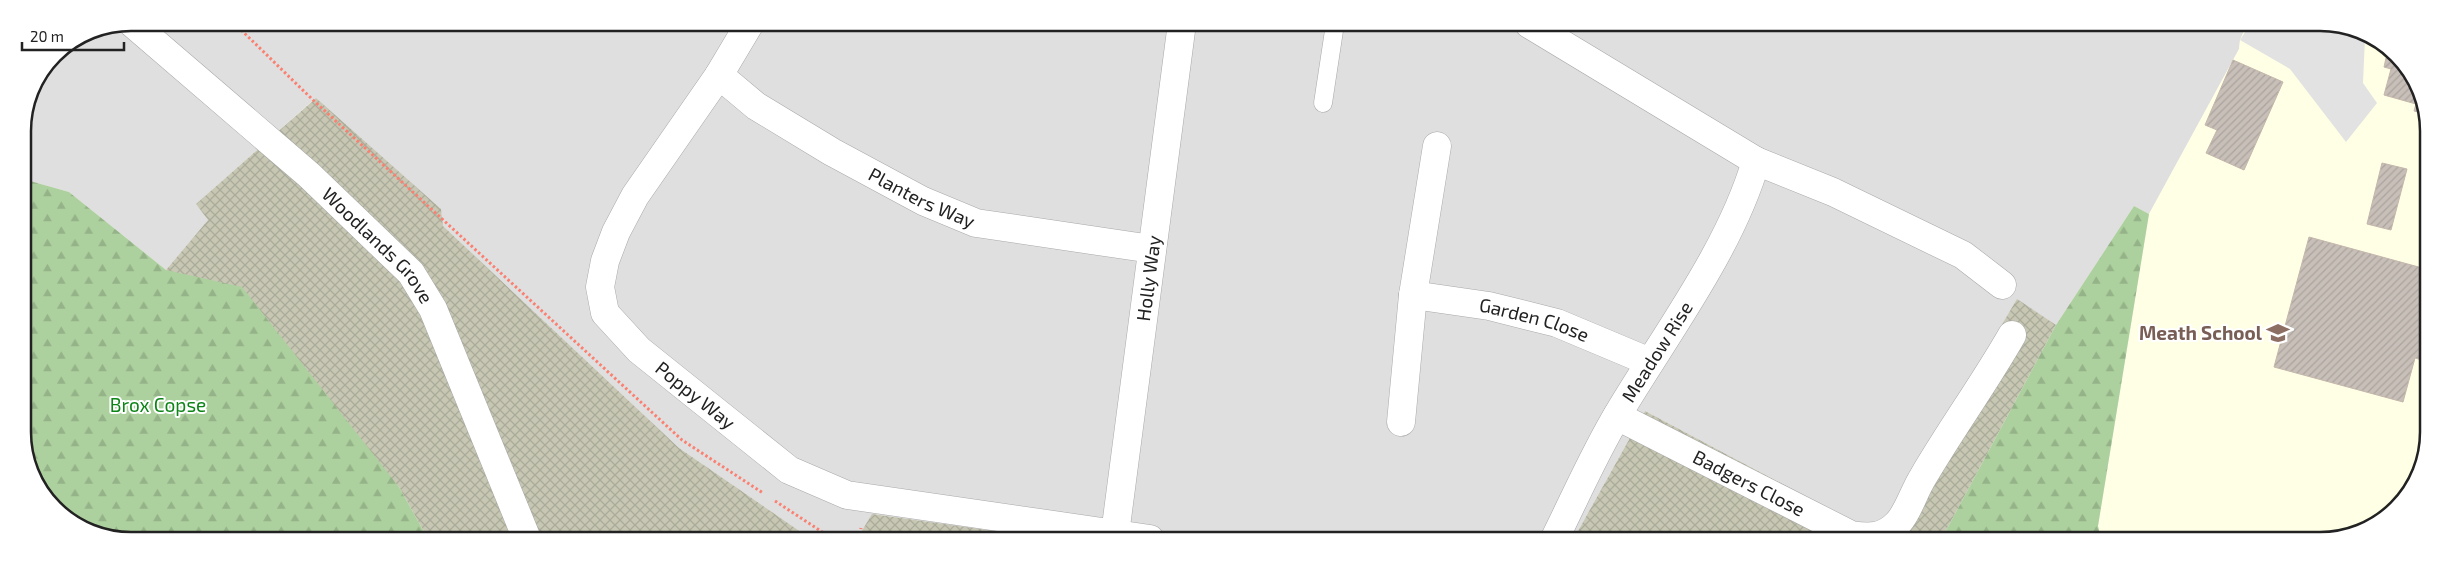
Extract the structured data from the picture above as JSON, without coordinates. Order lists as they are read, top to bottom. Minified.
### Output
{"streets":{"street":["Planters Way","Woodlands Grove","Holly Way","Garden Close","Meadow Rise","Poppy Way","Badgers Close"]},"crossings":[["Planters Way","Holly Way"],["Planters Way","Poppy Way"],["Garden Close","Meadow Rise"],["Meadow Rise","Badgers Close"]],"parks":["Brox Copse"],"places":{"school or university":["Meath School"]},"scale_bar":"20 m"}
